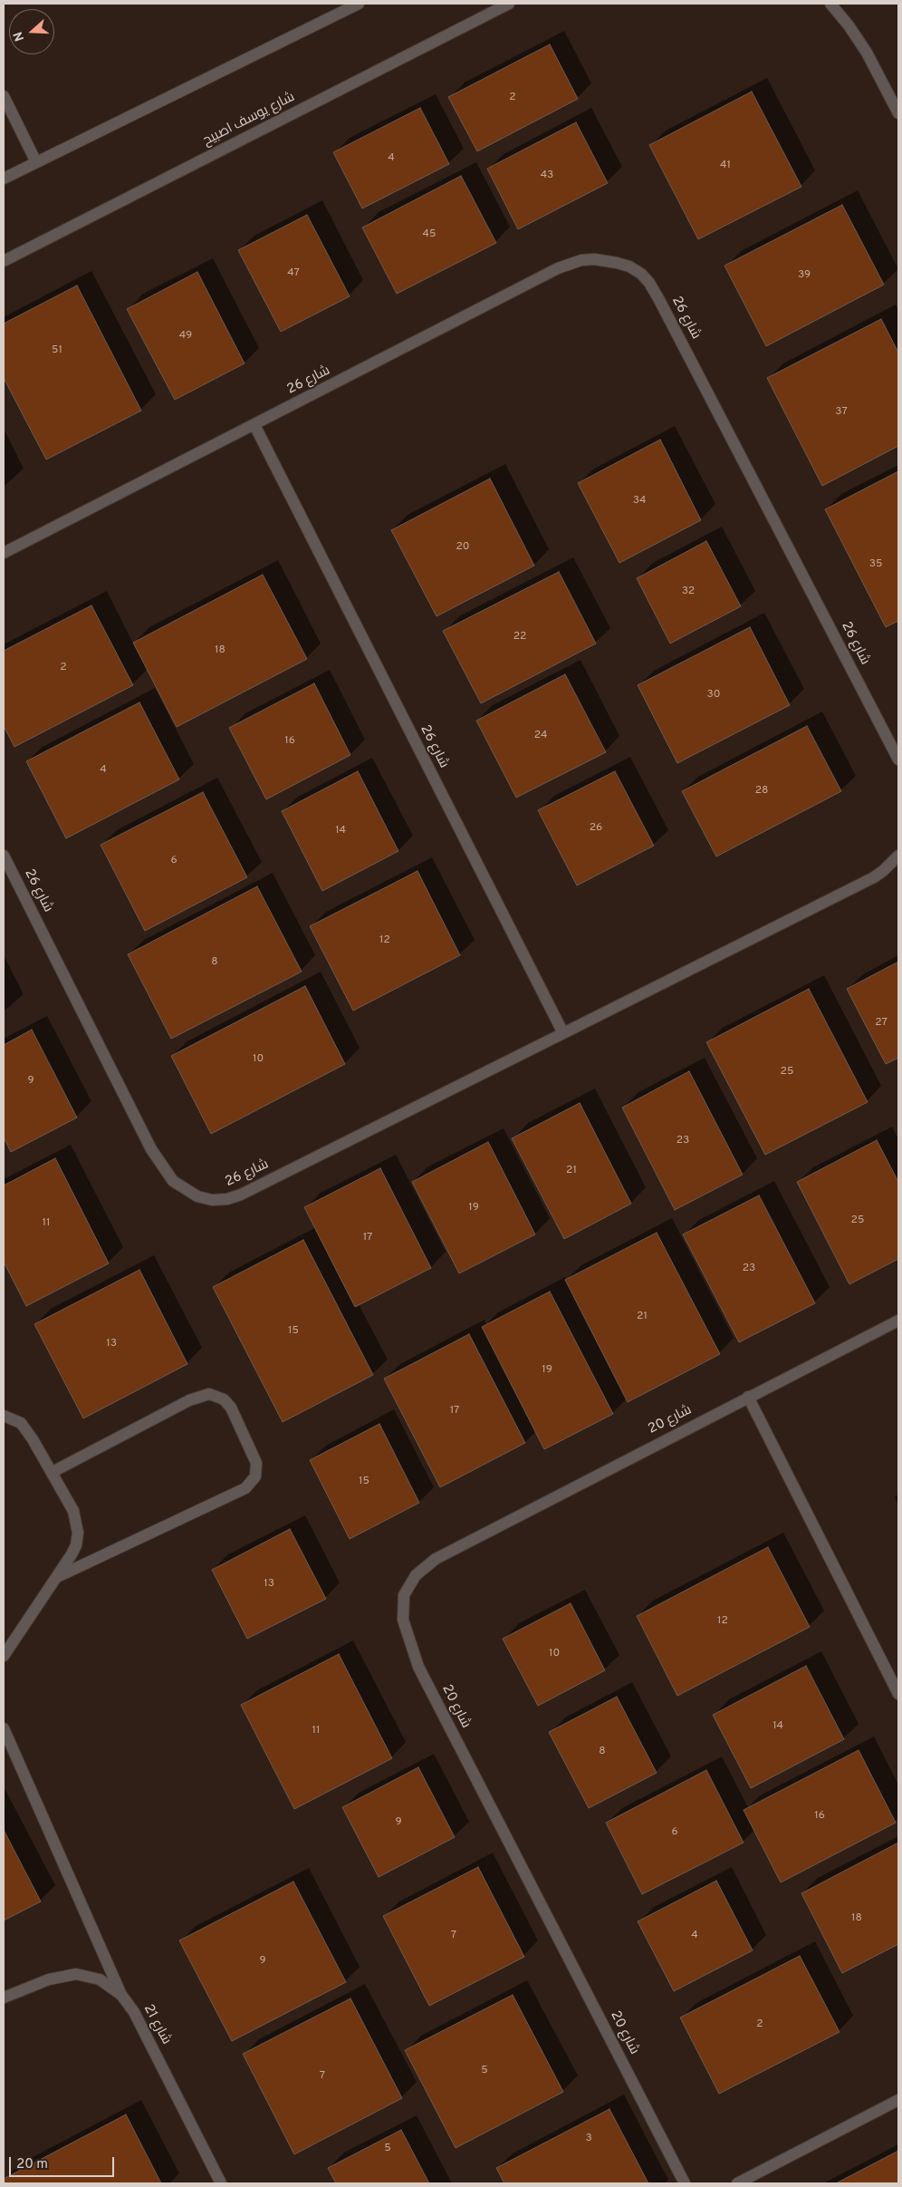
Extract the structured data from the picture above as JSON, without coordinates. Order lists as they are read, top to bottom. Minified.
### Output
{"streets":{"street":["شارع يوسف اصبيح","شارع 26","شارع 20","شارع 21"]},"house_numbers":["2","4","41","43","45","47","39","49","51","37","34","20","35","32","22","18","2","30","24","16","4","28","26","14","6","12","8","27","10","25","9","23","21","19","25","11","17","23","21","15","13","19","17","15","13","12","10","14","11","8","16","9","6","18","7","4","9","2","5","7","3","5"],"scale_bar":"20 m","north":"left"}
